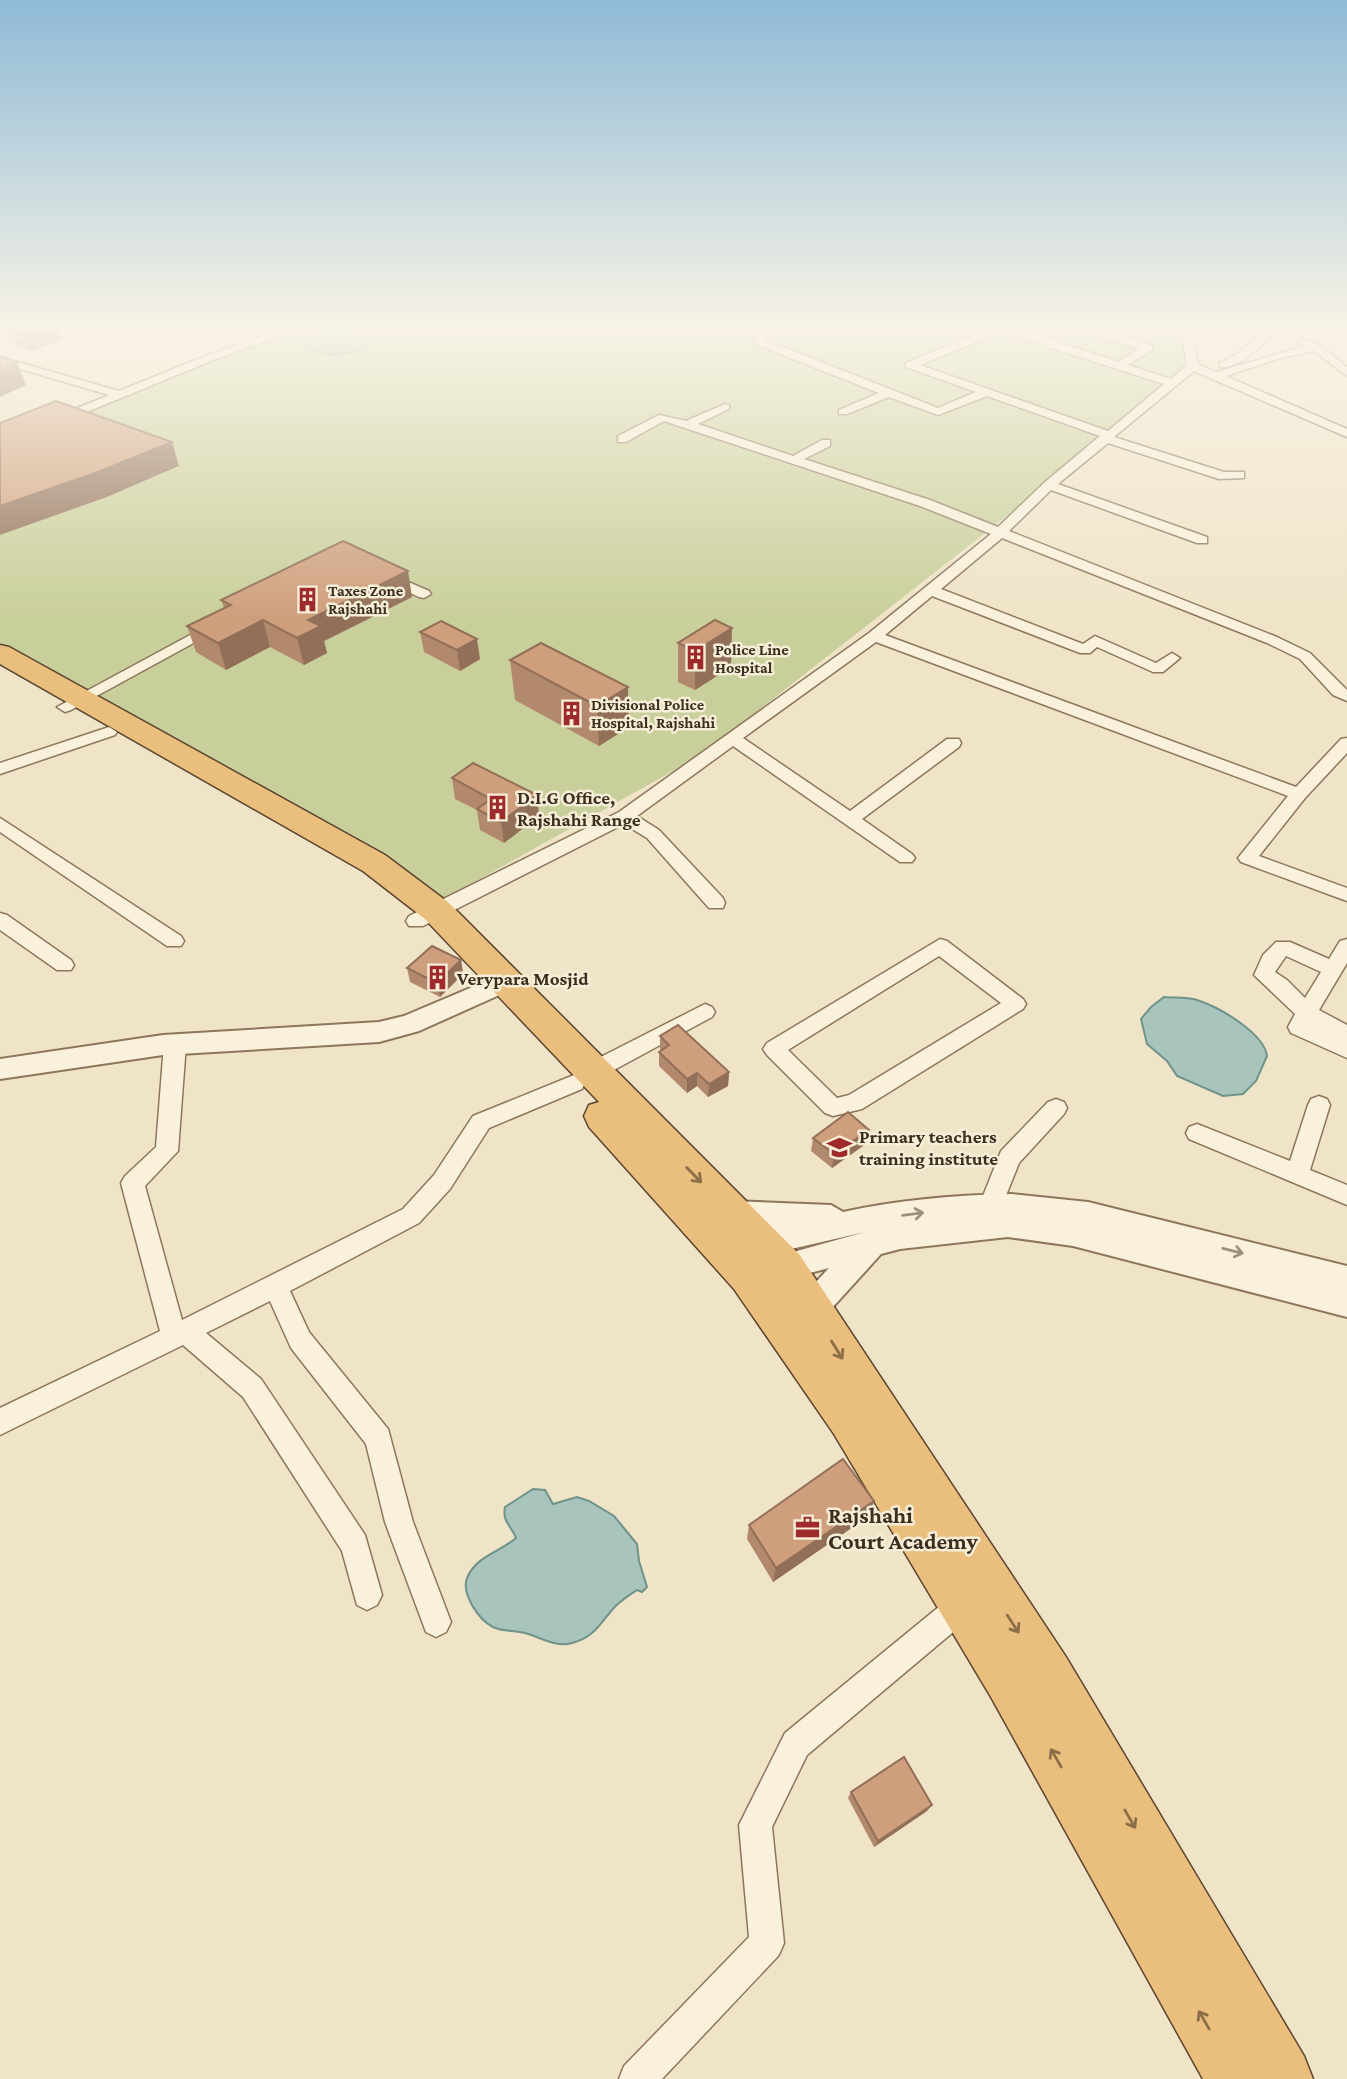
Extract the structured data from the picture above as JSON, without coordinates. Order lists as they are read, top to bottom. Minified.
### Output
{"places":{"building":["Taxes Zone Rajshahi","Police Line Hospital","Divisional Police Hospital, Rajshahi","D.I.G Office, Rajshahi Range","Verypara Mosjid"],"school or university":["Primary teachers training institute"],"office":["Rajshahi Court Academy"]}}
